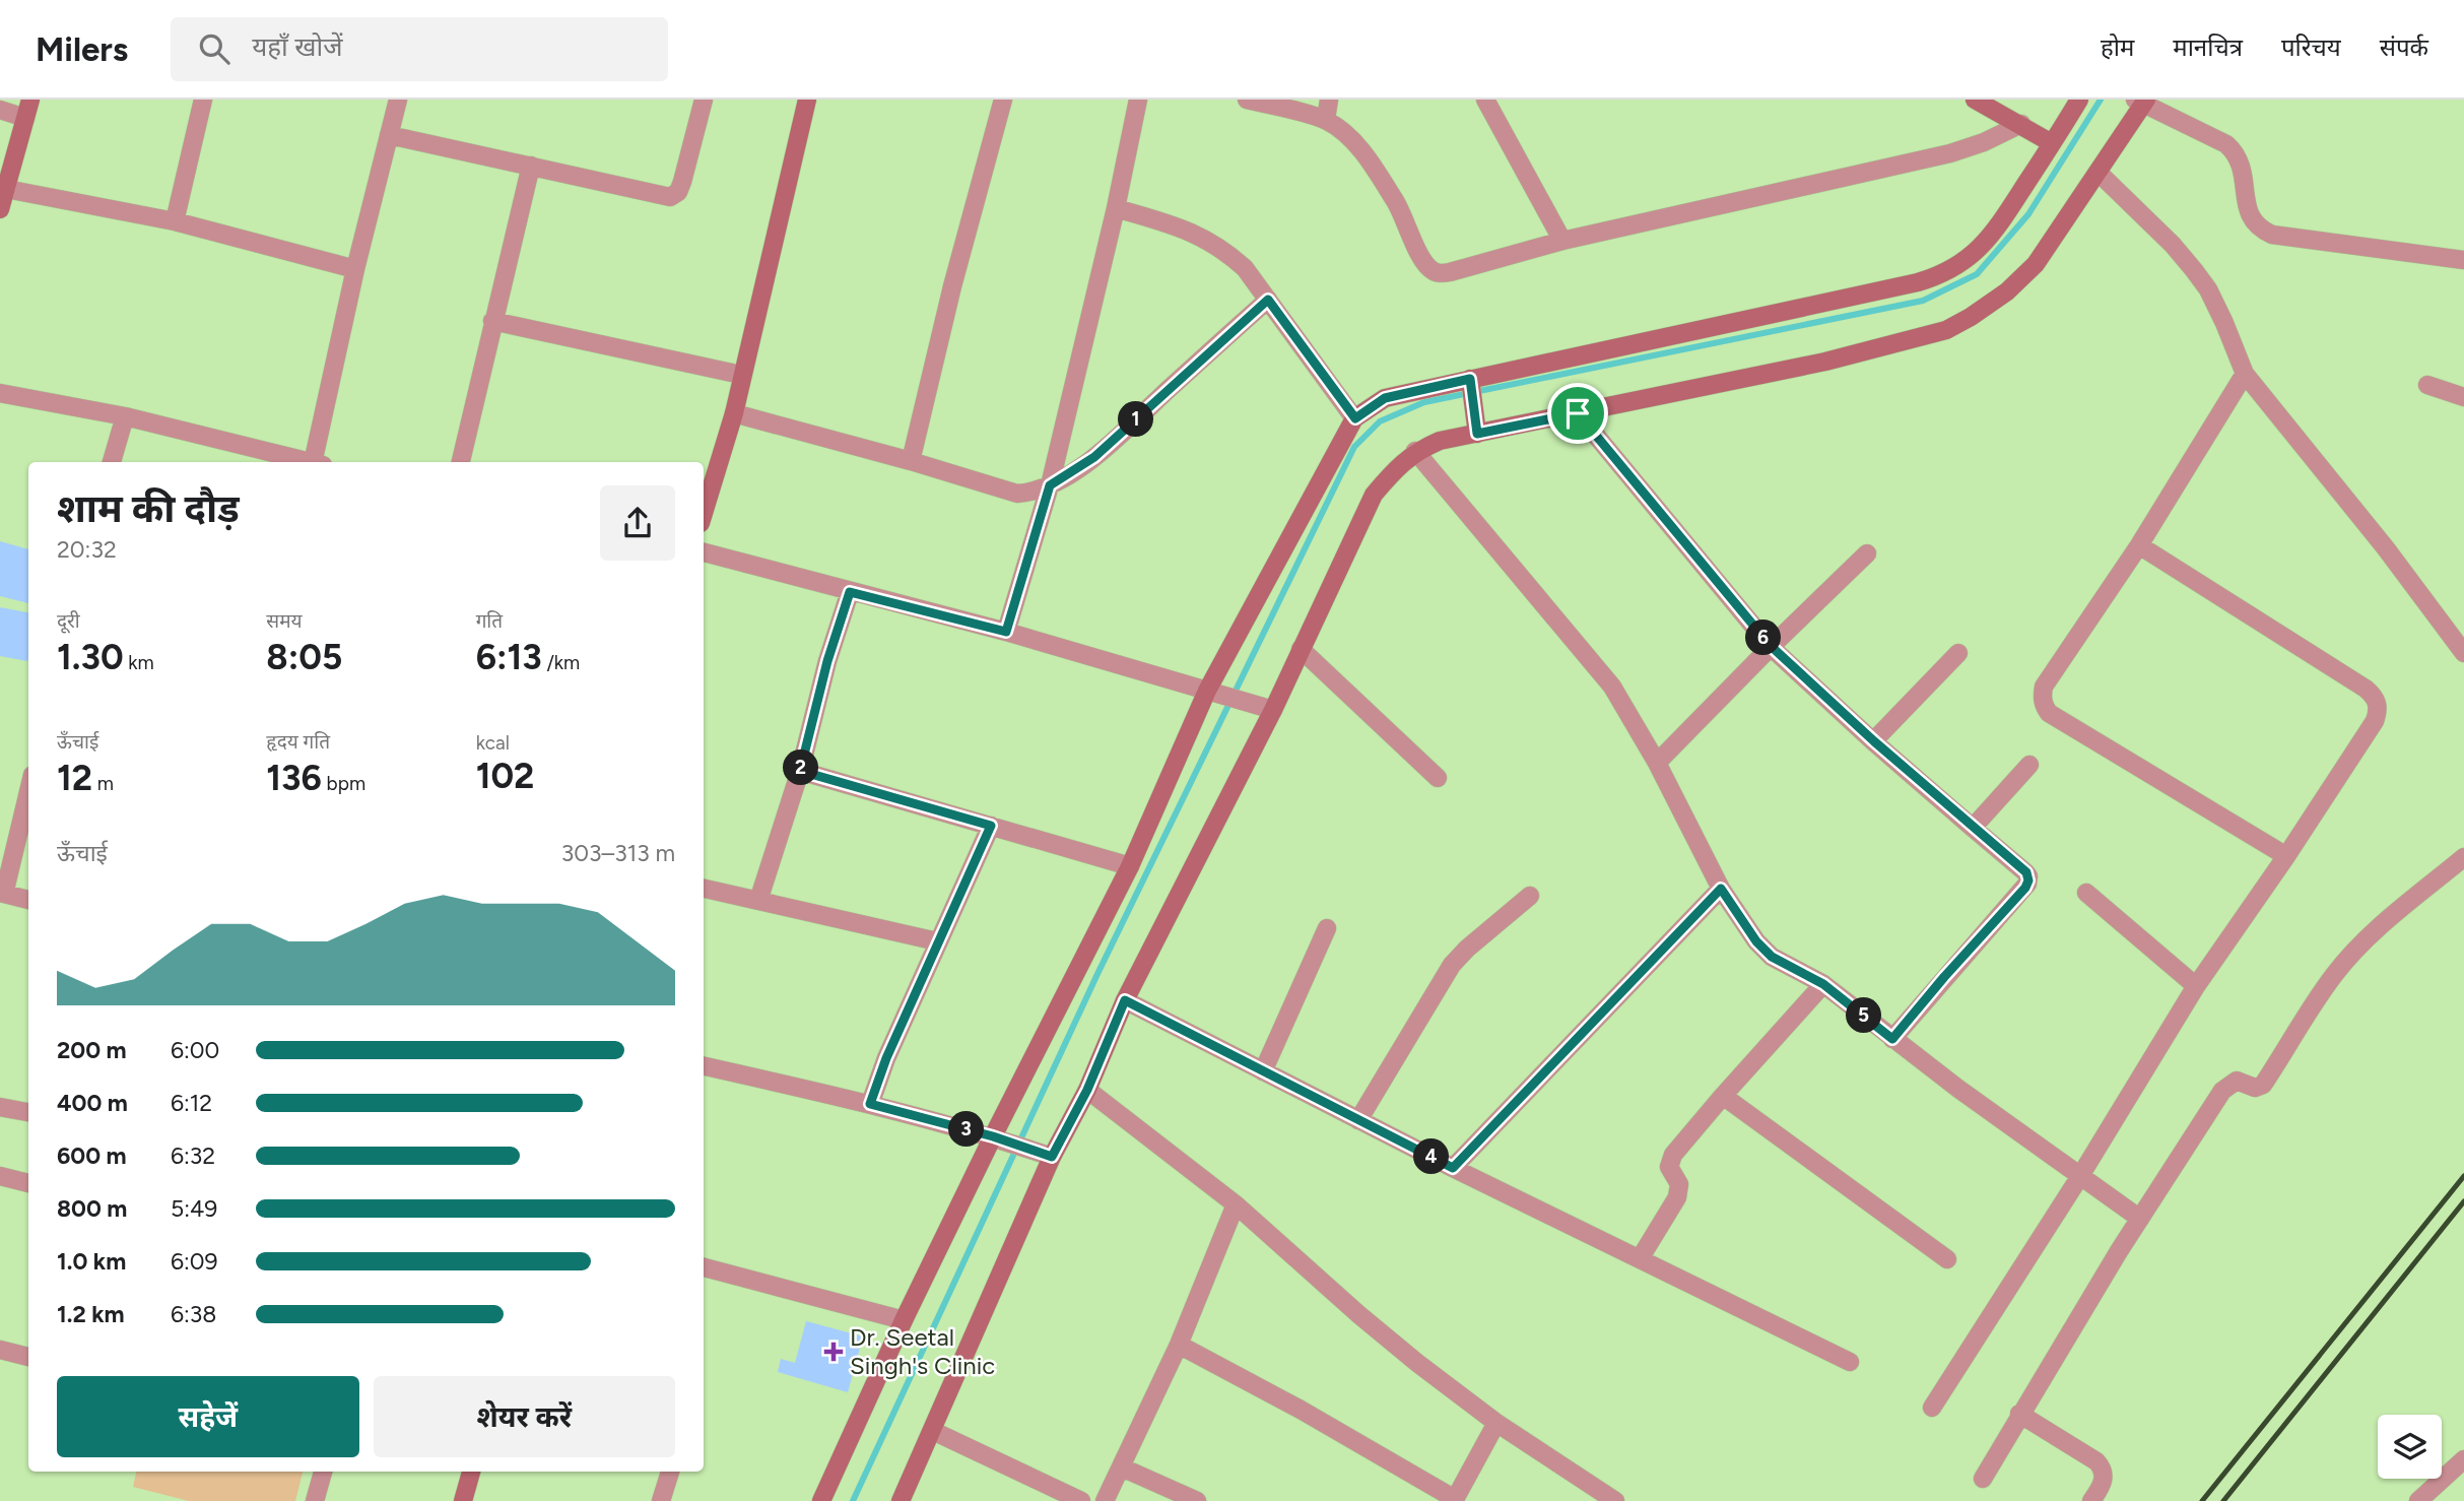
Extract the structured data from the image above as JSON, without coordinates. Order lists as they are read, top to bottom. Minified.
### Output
{"places":{"health":["Dr. Seetal Singh's Clinic"]},"page":{"header":"Milers","search":"यहाँ खोजें","nav":["होम","मानचित्र","परिचय","संपर्क"],"pins":["1","6","2","5","3","4"],"heading":["शाम की दौड़","20:32"],"stats":[["दूरी","1.30 km"],["समय","8:05"],["गति","6:13 /km"],["ऊँचाई","12 m"],["हृदय गति","136 bpm"],["kcal","102"]],"chart":["ऊँचाई","303–313 m"],"list":[{"name":"200 m","note":"6:00"},{"name":"400 m","note":"6:12"},{"name":"600 m","note":"6:32"},{"name":"800 m","note":"5:49"},{"name":"1.0 km","note":"6:09"},{"name":"1.2 km","note":"6:38"}],"buttons":["सहेजें","शेयर करें"]}}
